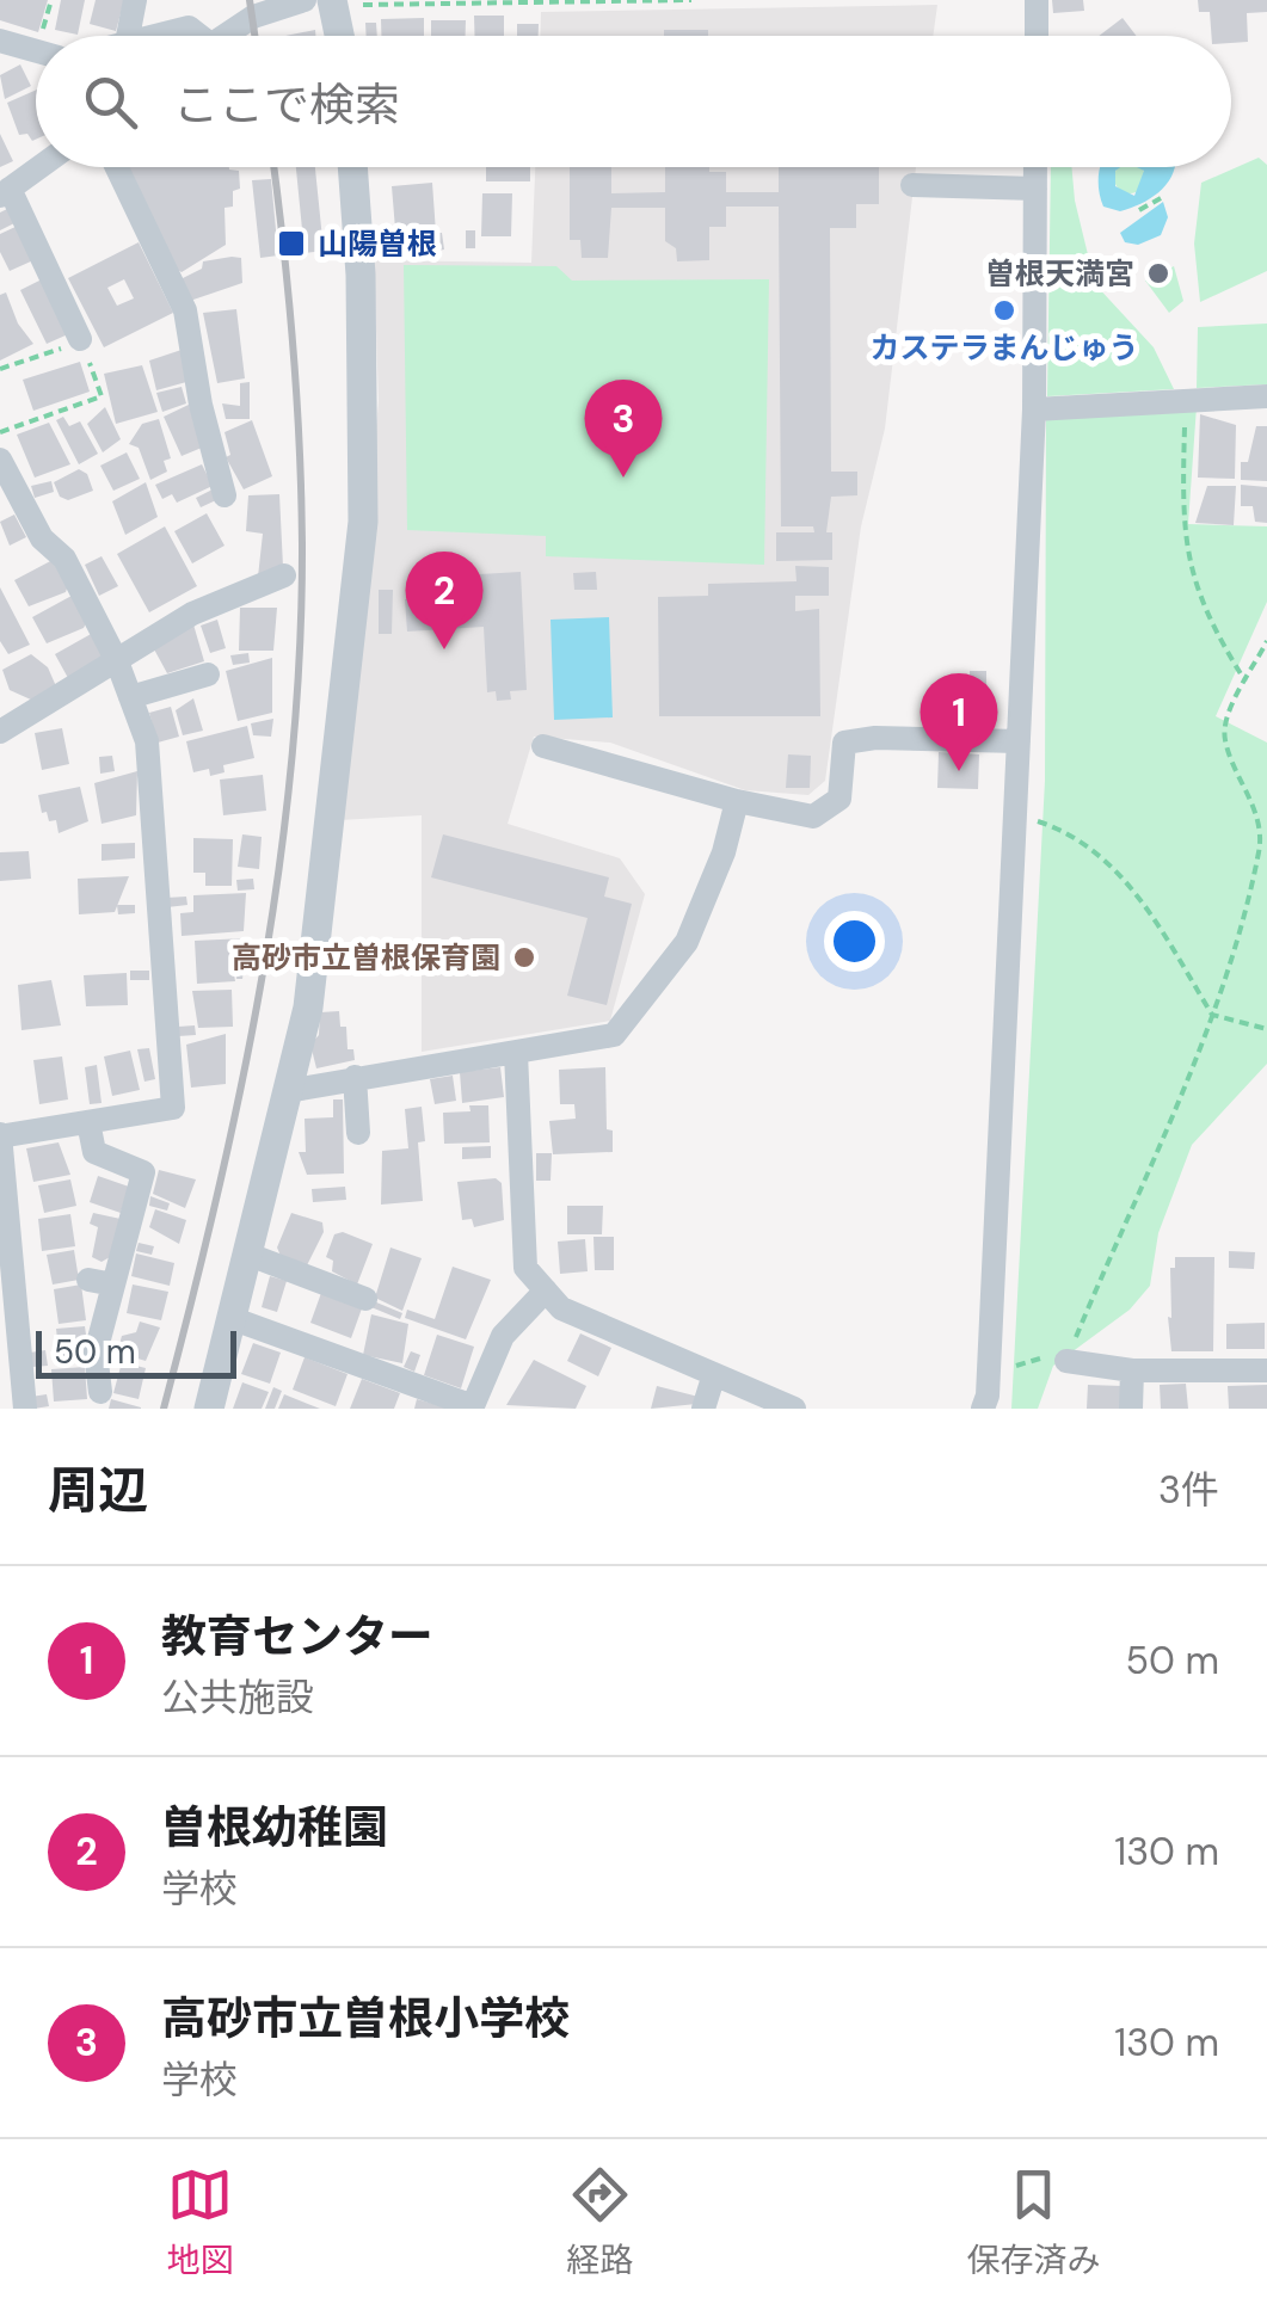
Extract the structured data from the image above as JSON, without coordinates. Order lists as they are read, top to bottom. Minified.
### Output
{"places":{"transit":["山陽曽根"],"other":["曽根天満宮","カステラまんじゅう","高砂市立曽根保育園"]},"scale_bar":"50 m","page":{"search":"ここで検索","pins":["3","2","1"],"scale":"50 m","heading":["周辺","3件"],"list":[{"mark":"1","name":"教育センター","note":"公共施設","value":"50 m"},{"mark":"2","name":"曽根幼稚園","note":"学校","value":"130 m"},{"mark":"3","name":"高砂市立曽根小学校","note":"学校","value":"130 m"}],"nav":["地図","経路","保存済み"]}}
